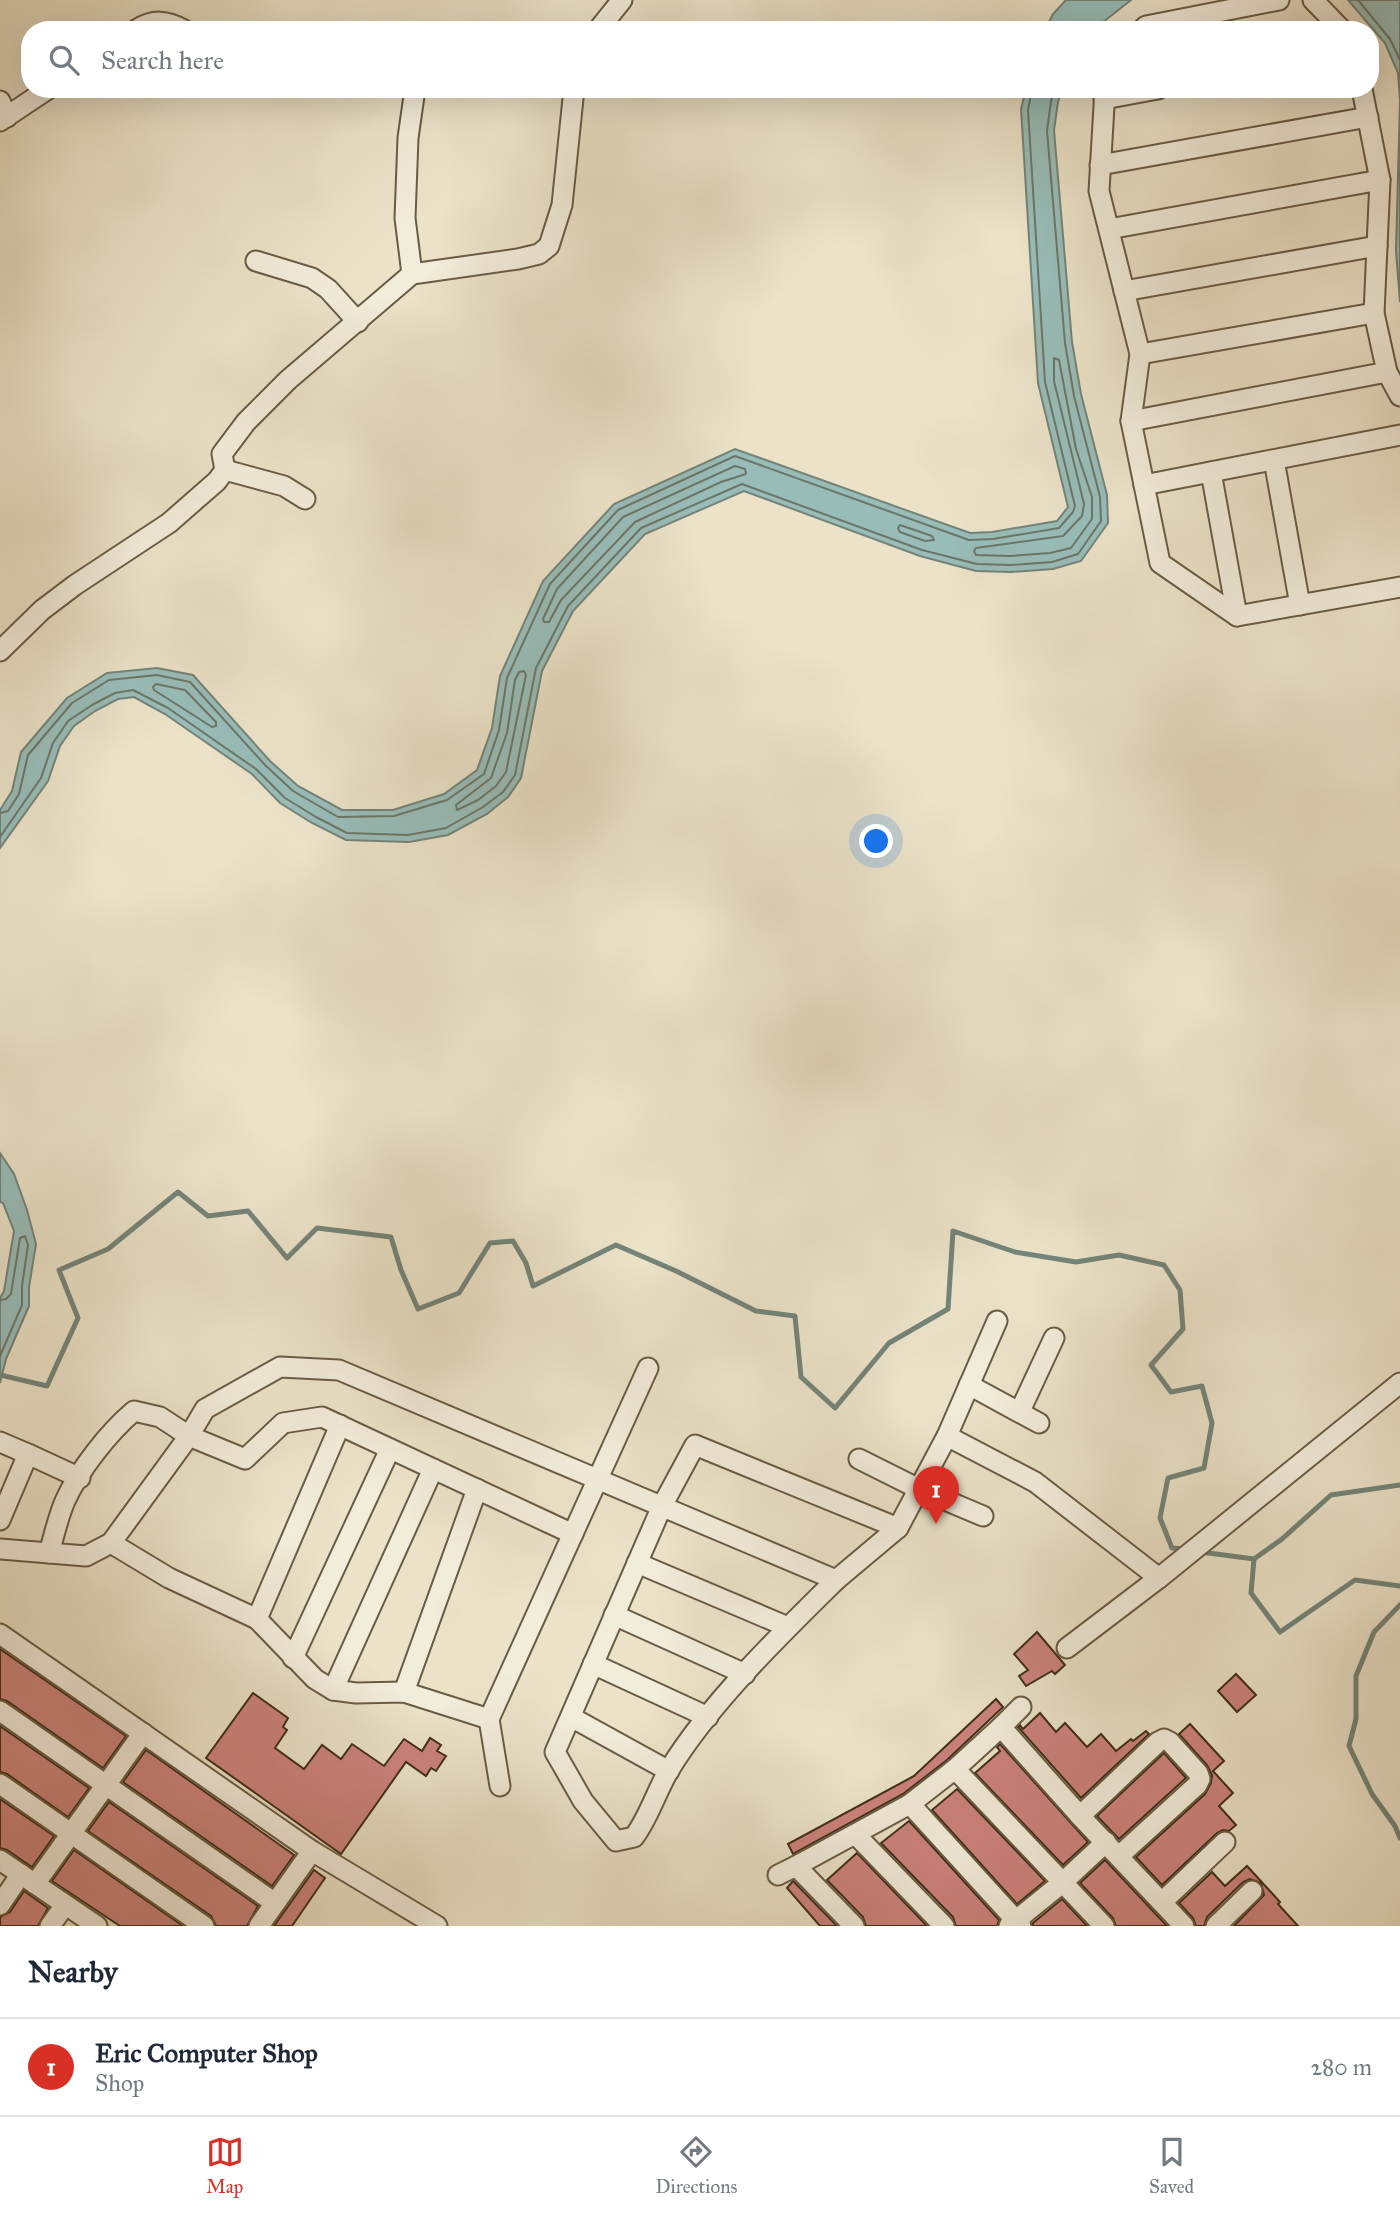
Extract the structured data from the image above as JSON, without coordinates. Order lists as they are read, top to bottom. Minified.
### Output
{"page":{"search":"Search here","pins":"1","heading":"Nearby","list":[{"mark":"1","name":"Eric Computer Shop","note":"Shop","value":"280 m"}],"nav":["Map","Directions","Saved"]}}
